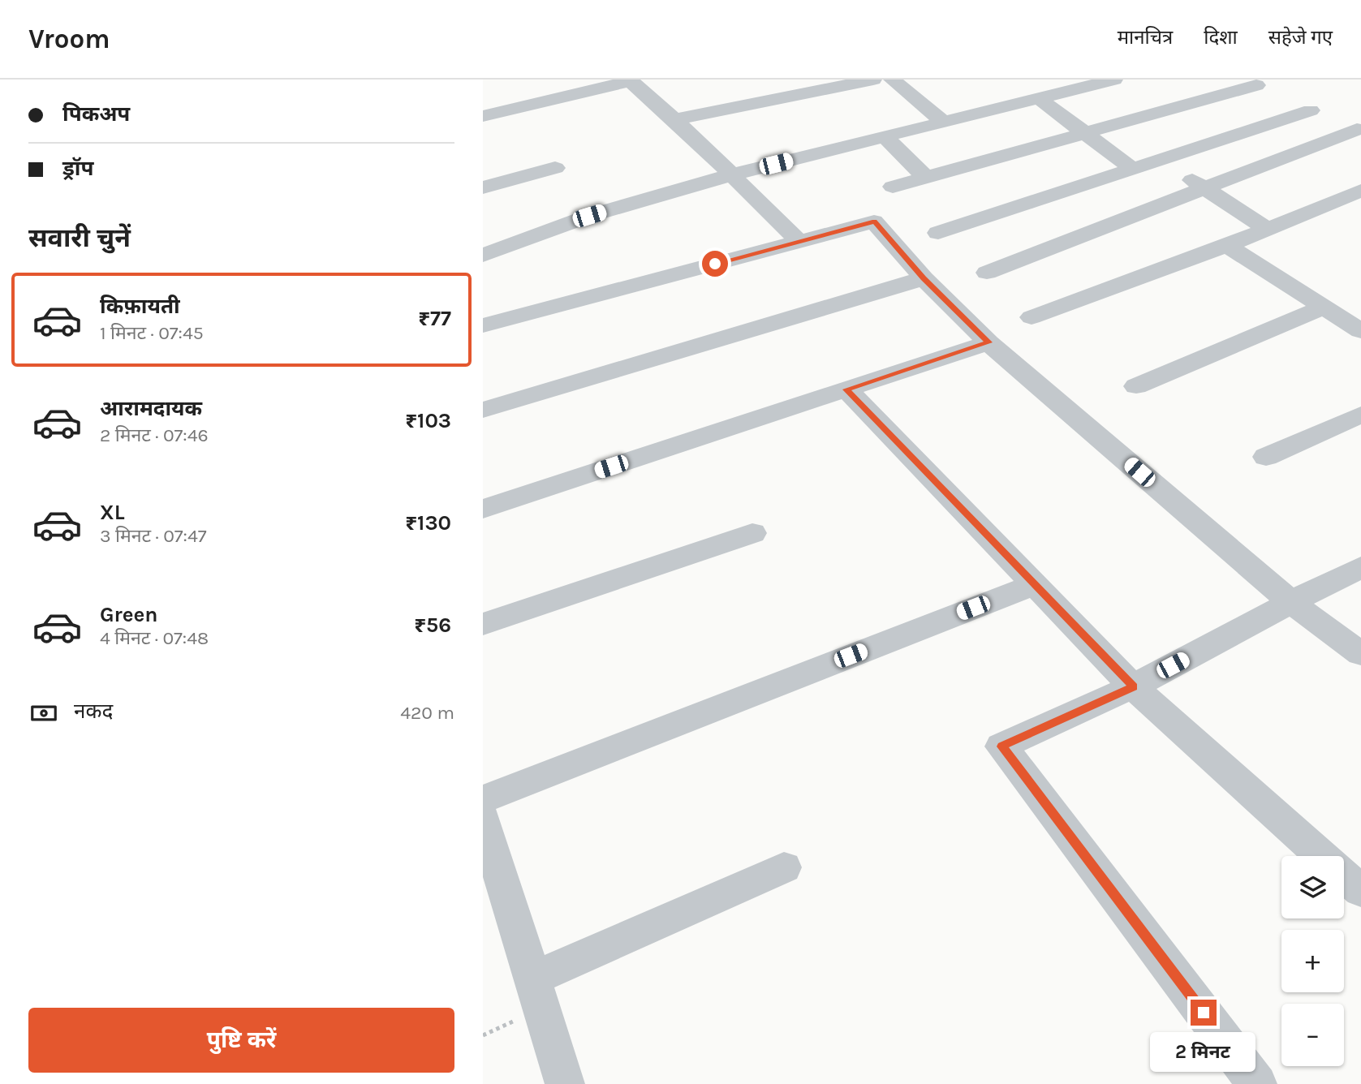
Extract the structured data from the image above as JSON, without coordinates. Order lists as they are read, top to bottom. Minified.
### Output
{"page":{"header":"Vroom","nav":["मानचित्र","दिशा","सहेजे गए"],"banner":["पिकअप","ड्रॉप"],"heading":"सवारी चुनें","list":[{"name":"किफ़ायती","note":"1 मिनट · 07:45","value":"₹77"},{"name":"आरामदायक","note":"2 मिनट · 07:46","value":"₹103"},{"name":"XL","note":"3 मिनट · 07:47","value":"₹130"},{"name":"Green","note":"4 मिनट · 07:48","value":"₹56"}],"pay":["नकद","420 m"],"map_buttons":["+","−"],"buttons":"पुष्टि करें","bubble":"2 मिनट"}}
